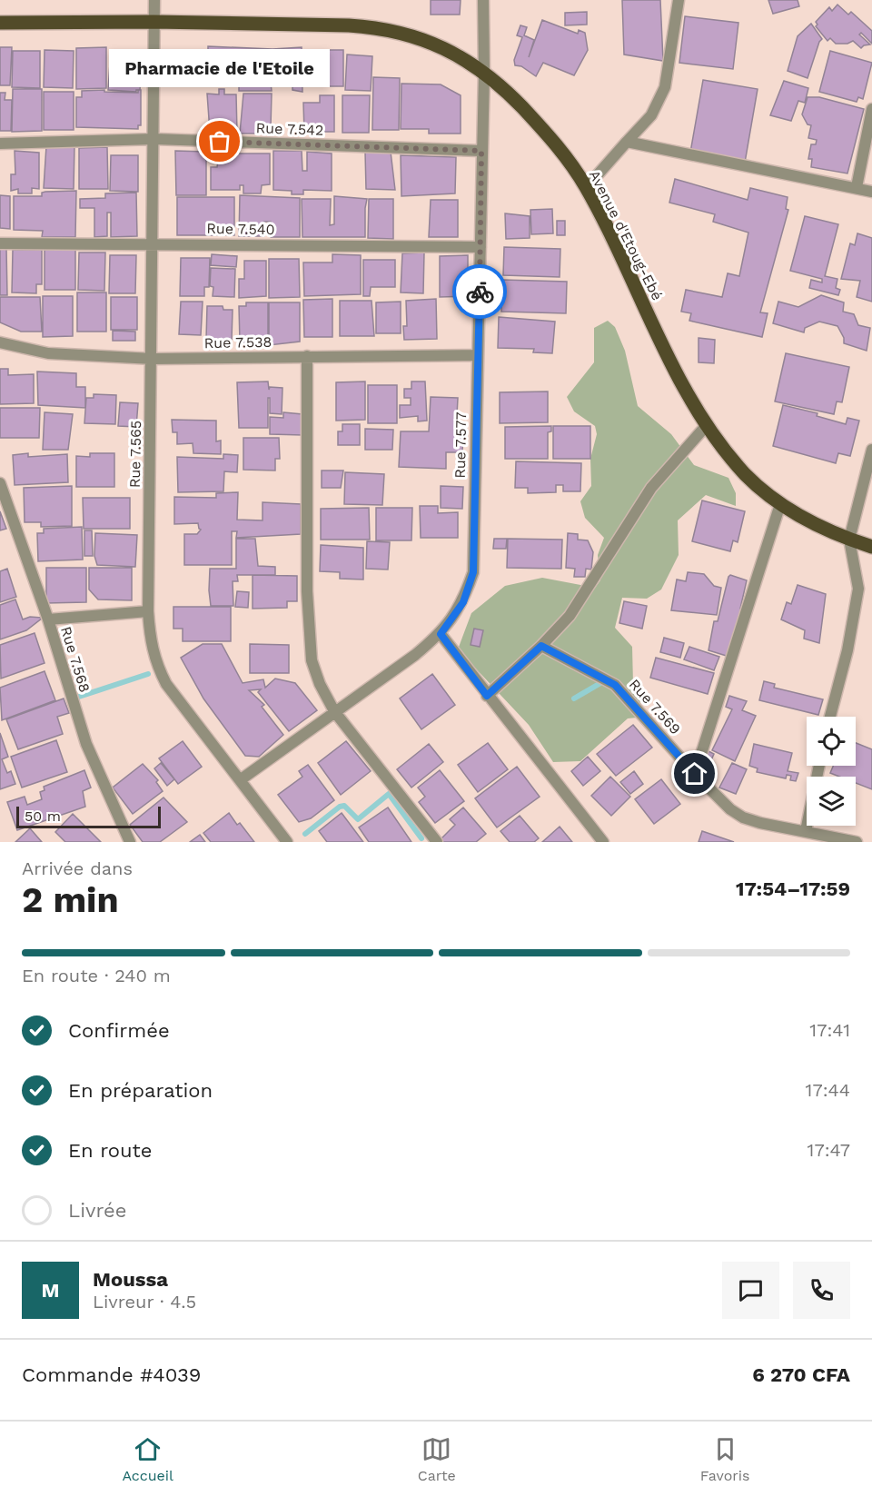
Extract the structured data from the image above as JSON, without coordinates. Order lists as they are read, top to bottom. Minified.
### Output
{"streets":{"main road":["Avenue d'Etoug-Ebé"],"street":["Rue 7.542","Rue 7.540","Rue 7.538","Rue 7.577","Rue 7.565","Rue 7.568","Rue 7.569"]},"crossings":[["Rue 7.542","Rue 7.577"],["Rue 7.542","Rue 7.565"],["Rue 7.540","Rue 7.577"],["Rue 7.540","Rue 7.565"],["Avenue d'Etoug-Ebé","Rue 7.577"],["Avenue d'Etoug-Ebé","Rue 7.565"],["Rue 7.538","Rue 7.577"],["Rue 7.538","Rue 7.565"],["Rue 7.577","Rue 7.565"]],"places":["Pharmacie de l'Etoile"],"scale_bar":"50 m","page":{"bubble":"Pharmacie de l'Etoile","scale":"50 m","heading":["2 min","Arrivée dans","17:54–17:59"],"panel":["Moussa","Livreur · 4.5","Commande #4039","6 270 CFA"],"bar":"En route · 240 m","list":[["Confirmée","17:41"],["En préparation","17:44"],["En route","17:47"],"Livrée"],"round":"M","tabs":["Accueil","Carte","Favoris"]}}
